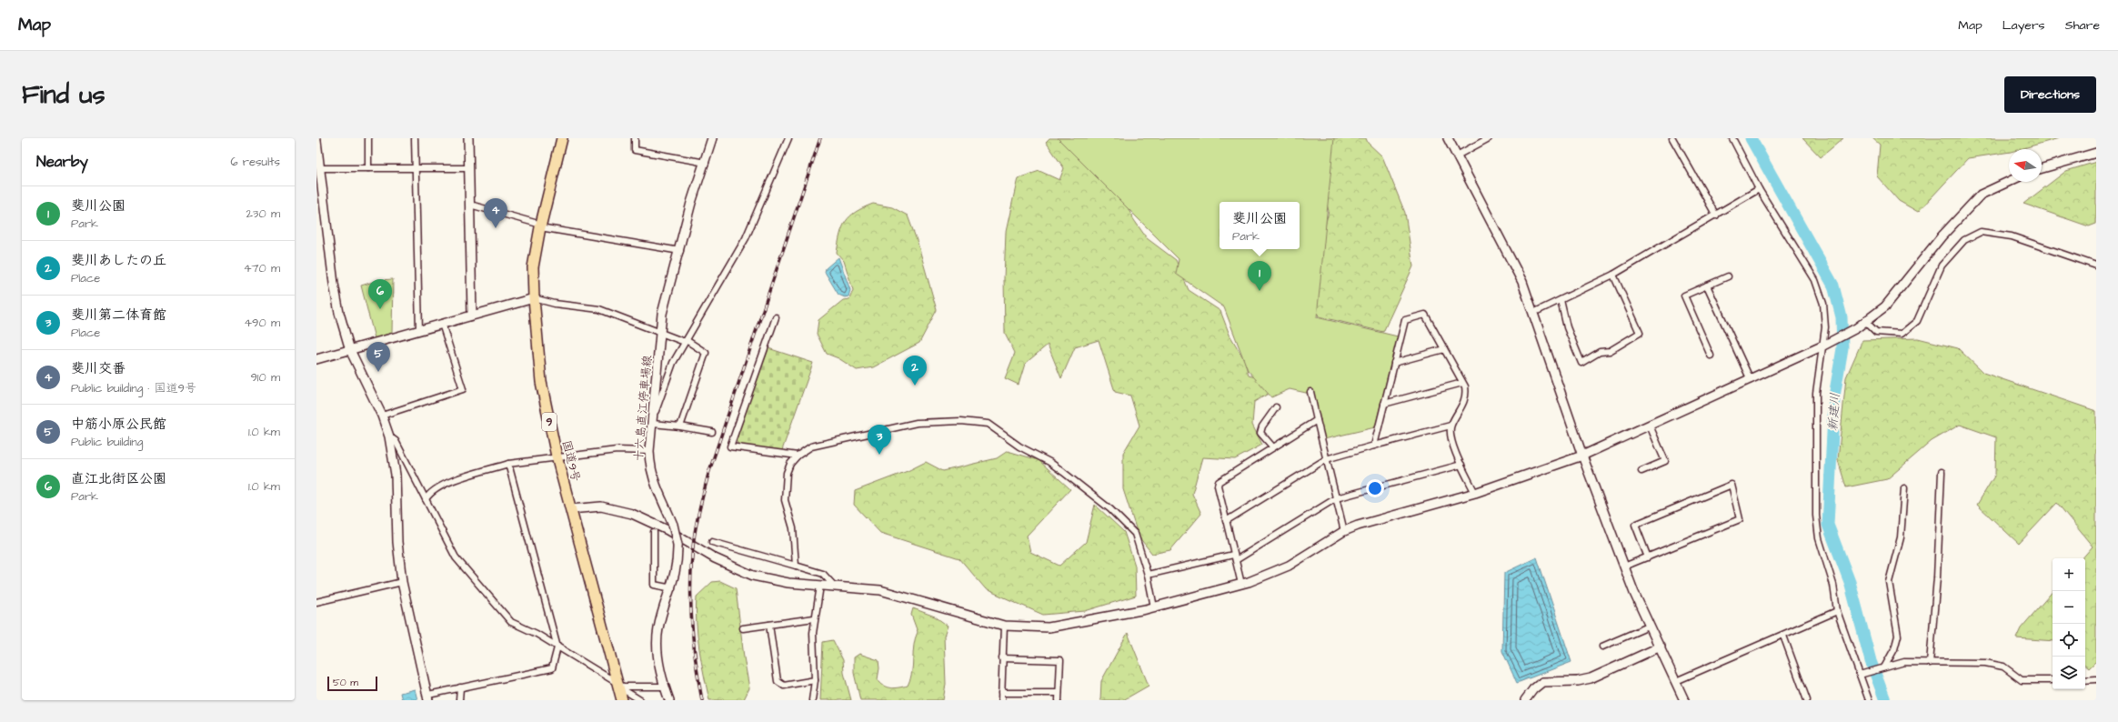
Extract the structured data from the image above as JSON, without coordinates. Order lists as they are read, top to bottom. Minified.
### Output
{"streets":{"highway":["9","国道9号"],"street":["十六島直江停車場線"]},"water":["新建川"],"scale_bar":"50 m","north":"left","page":{"header":"Map","nav":["Map","Layers","Share"],"buttons":"Directions","title":"Find us","heading":["Nearby","6 results"],"list":[{"mark":"1","name":"斐川公園","note":"Park","value":"230 m"},{"mark":"2","name":"斐川あしたの丘","note":"Place","value":"470 m"},{"mark":"3","name":"斐川第二体育館","note":"Place","value":"490 m"},{"mark":"4","name":"斐川交番","note":"Public building · 国道9号","value":"910 m"},{"mark":"5","name":"中筋小原公民館","note":"Public building","value":"1.0 km"},{"mark":"6","name":"直江北街区公園","note":"Park","value":"1.0 km"}],"pins":["4","1","6","5","2","3"],"popup":["斐川公園","Park"],"map_buttons":["+","−"],"scale":"50 m"}}
